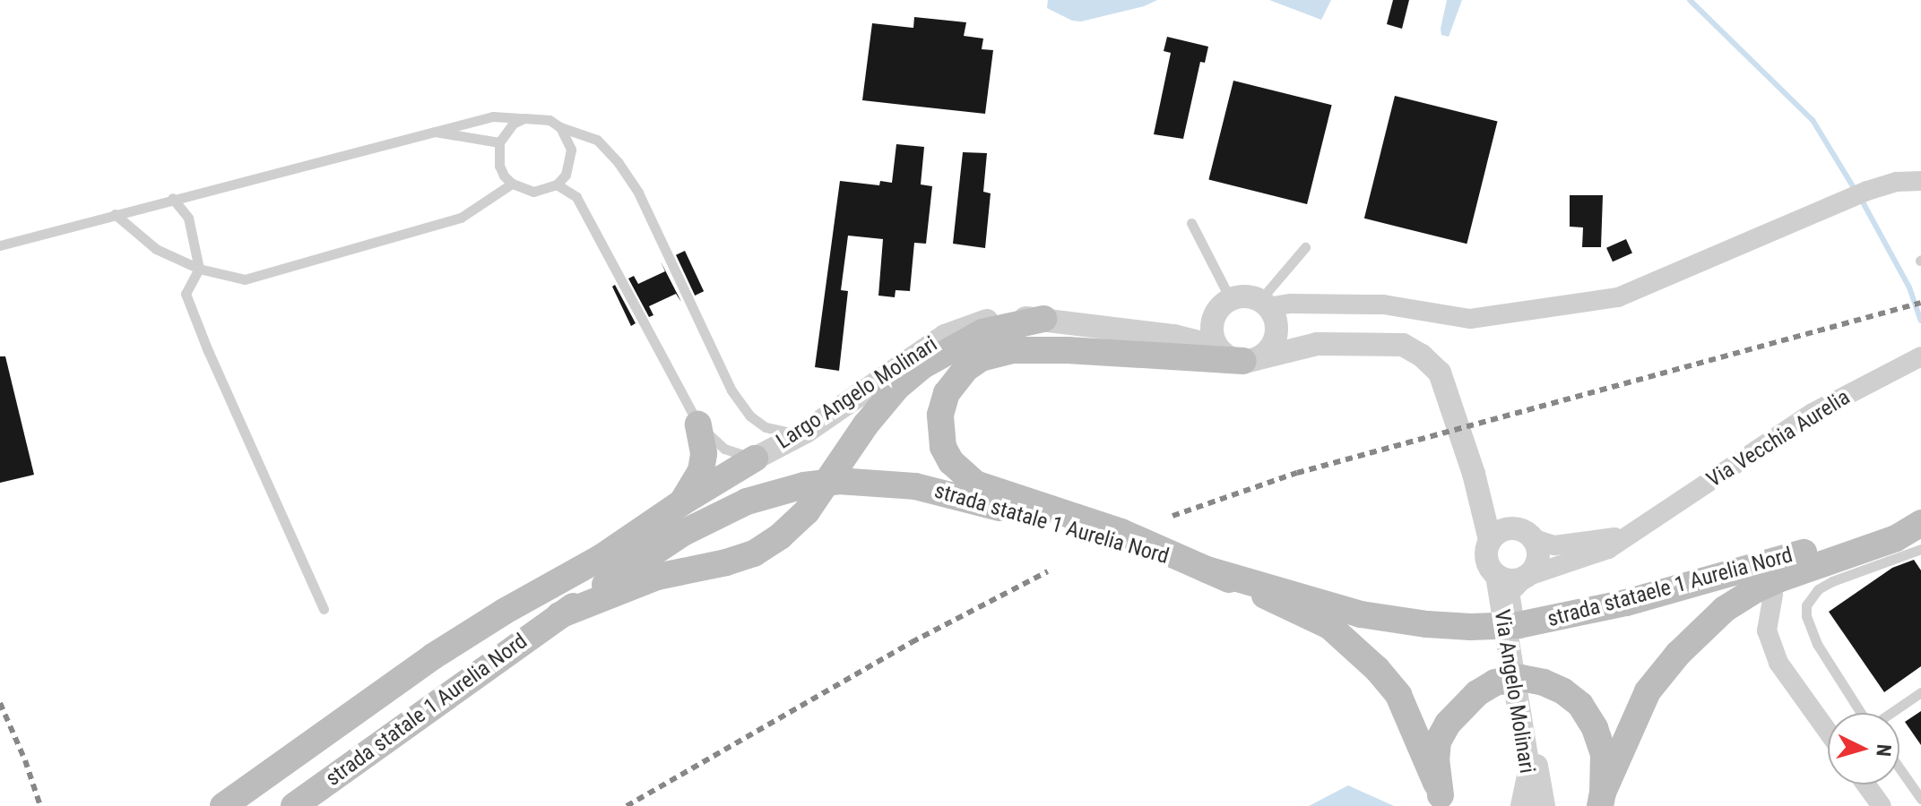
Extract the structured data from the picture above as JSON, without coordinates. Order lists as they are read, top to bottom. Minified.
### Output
{"streets":{"main road":["strada statale 1 Aurelia Nord","strada stataele 1 Aurelia Nord"],"street":["Largo Angelo Molinari","Via Vecchia Aurelia","Via Angelo Molinari"]},"crossings":[["Via Vecchia Aurelia","Via Angelo Molinari"],["strada statale 1 Aurelia Nord","strada stataele 1 Aurelia Nord"]],"north":"right"}
